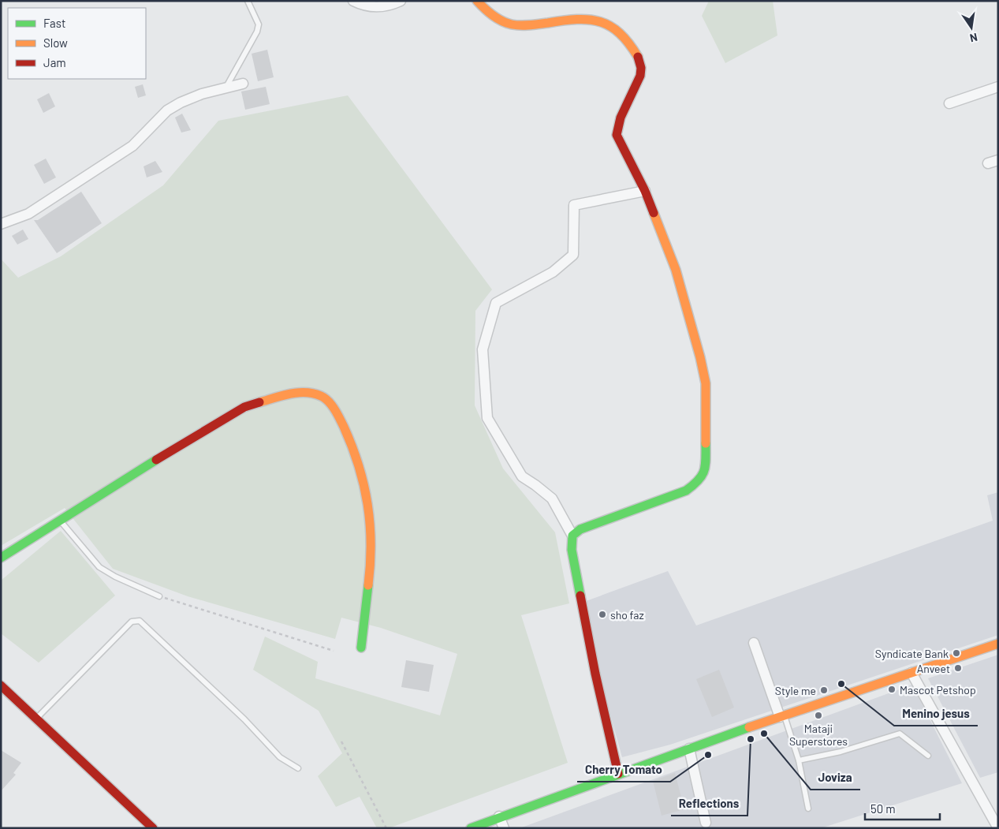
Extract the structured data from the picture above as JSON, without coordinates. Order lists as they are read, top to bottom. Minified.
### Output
{"places":["sho faz","Syndicate Bank","Anveet","Menino jesus","Mascot Petshop","Style me","Mataji Superstores","Joviza","Reflections","Cherry Tomato"],"legend":["Fast","Slow","Jam"],"scale_bar":"50 m","north":"bottom"}
